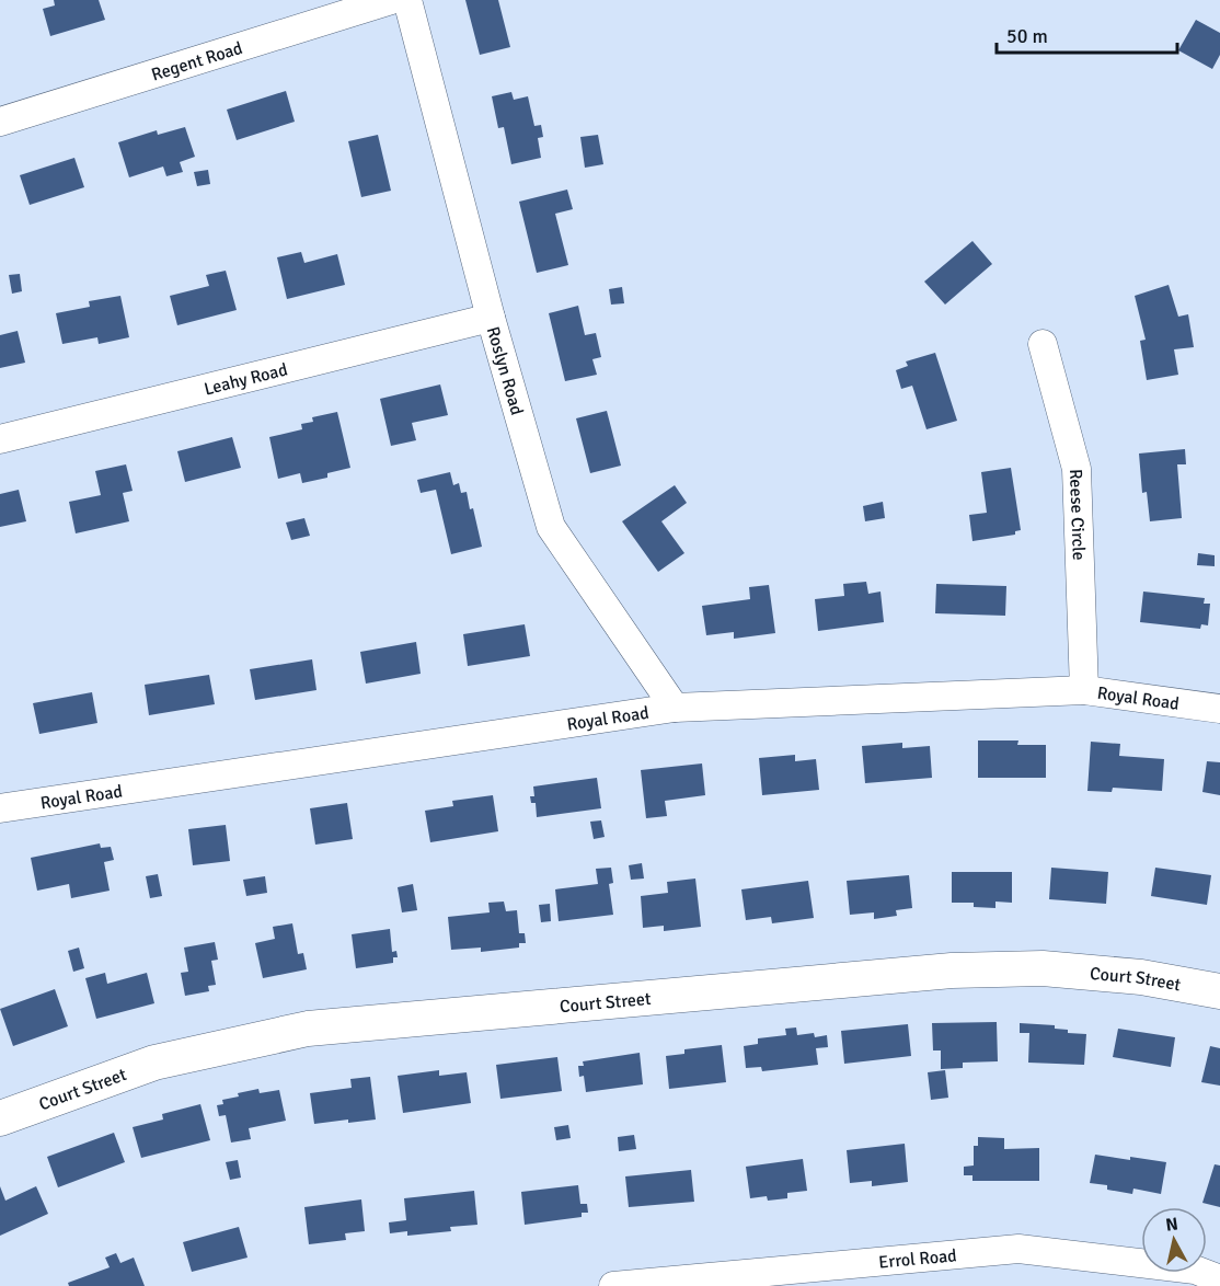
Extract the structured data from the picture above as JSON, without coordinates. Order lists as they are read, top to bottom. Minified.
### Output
{"streets":{"street":["Regent Road","Roslyn Road","Leahy Road","Reese Circle","Royal Road","Court Street","Errol Road"]},"crossings":[["Roslyn Road","Leahy Road"],["Roslyn Road","Royal Road"],["Reese Circle","Royal Road"]],"scale_bar":"50 m","north":"top"}
